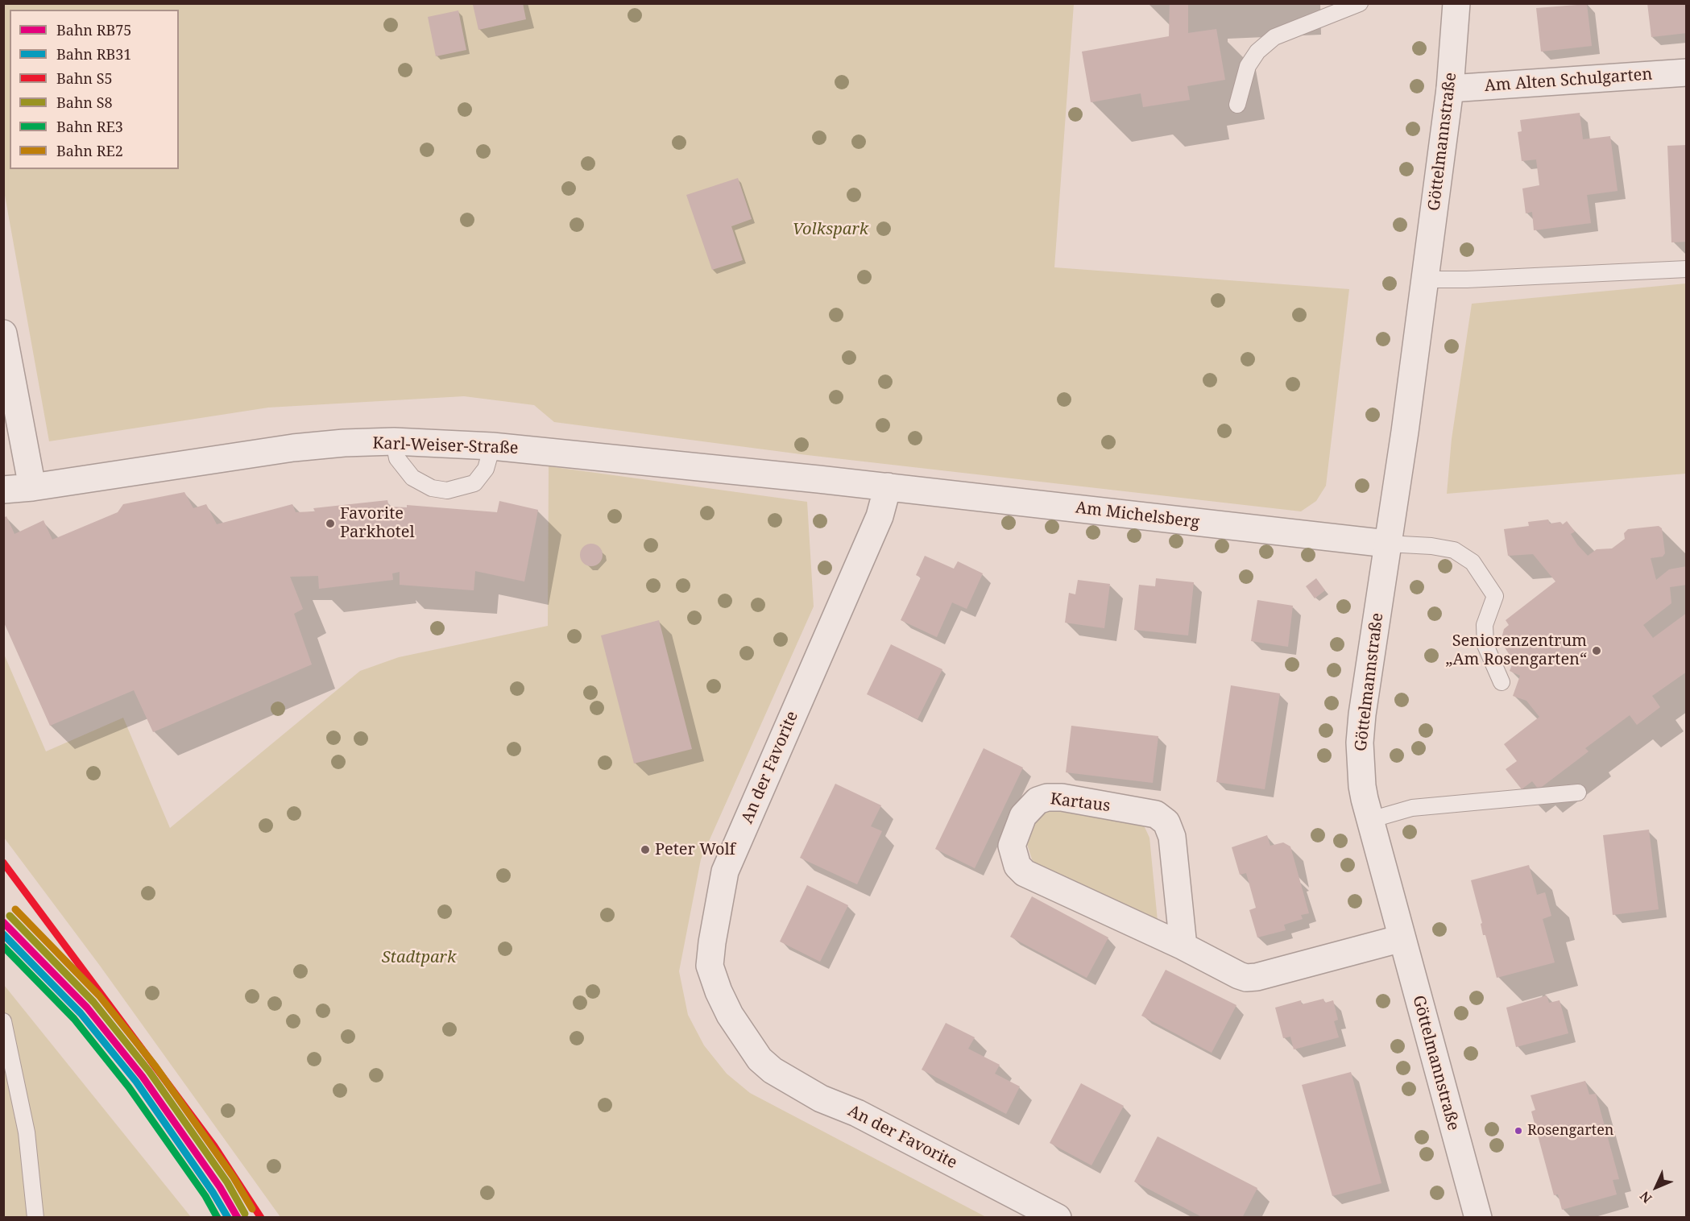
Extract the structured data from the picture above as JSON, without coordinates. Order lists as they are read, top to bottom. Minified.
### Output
{"streets":{"street":["Am Alten Schulgarten","Göttelmannstraße","Karl-Weiser-Straße","Am Michelsberg","An der Favorite","Kartaus"]},"crossings":[["Am Alten Schulgarten","Göttelmannstraße"],["Göttelmannstraße","Am Michelsberg"],["Göttelmannstraße","Kartaus"],["Karl-Weiser-Straße","Am Michelsberg"],["Karl-Weiser-Straße","An der Favorite"],["Am Michelsberg","An der Favorite"]],"parks":["Volkspark","Stadtpark"],"places":["Favorite Parkhotel","Seniorenzentrum „Am Rosengarten“","Peter Wolf","Rosengarten"],"lines":["rail line S5","rail line RE2","rail line S8","rail line RB75","rail line RB31","rail line RE3"],"legend":["Bahn RB75","Bahn RB31","Bahn S5","Bahn S8","Bahn RE3","Bahn RE2"],"north":"bottom left"}
